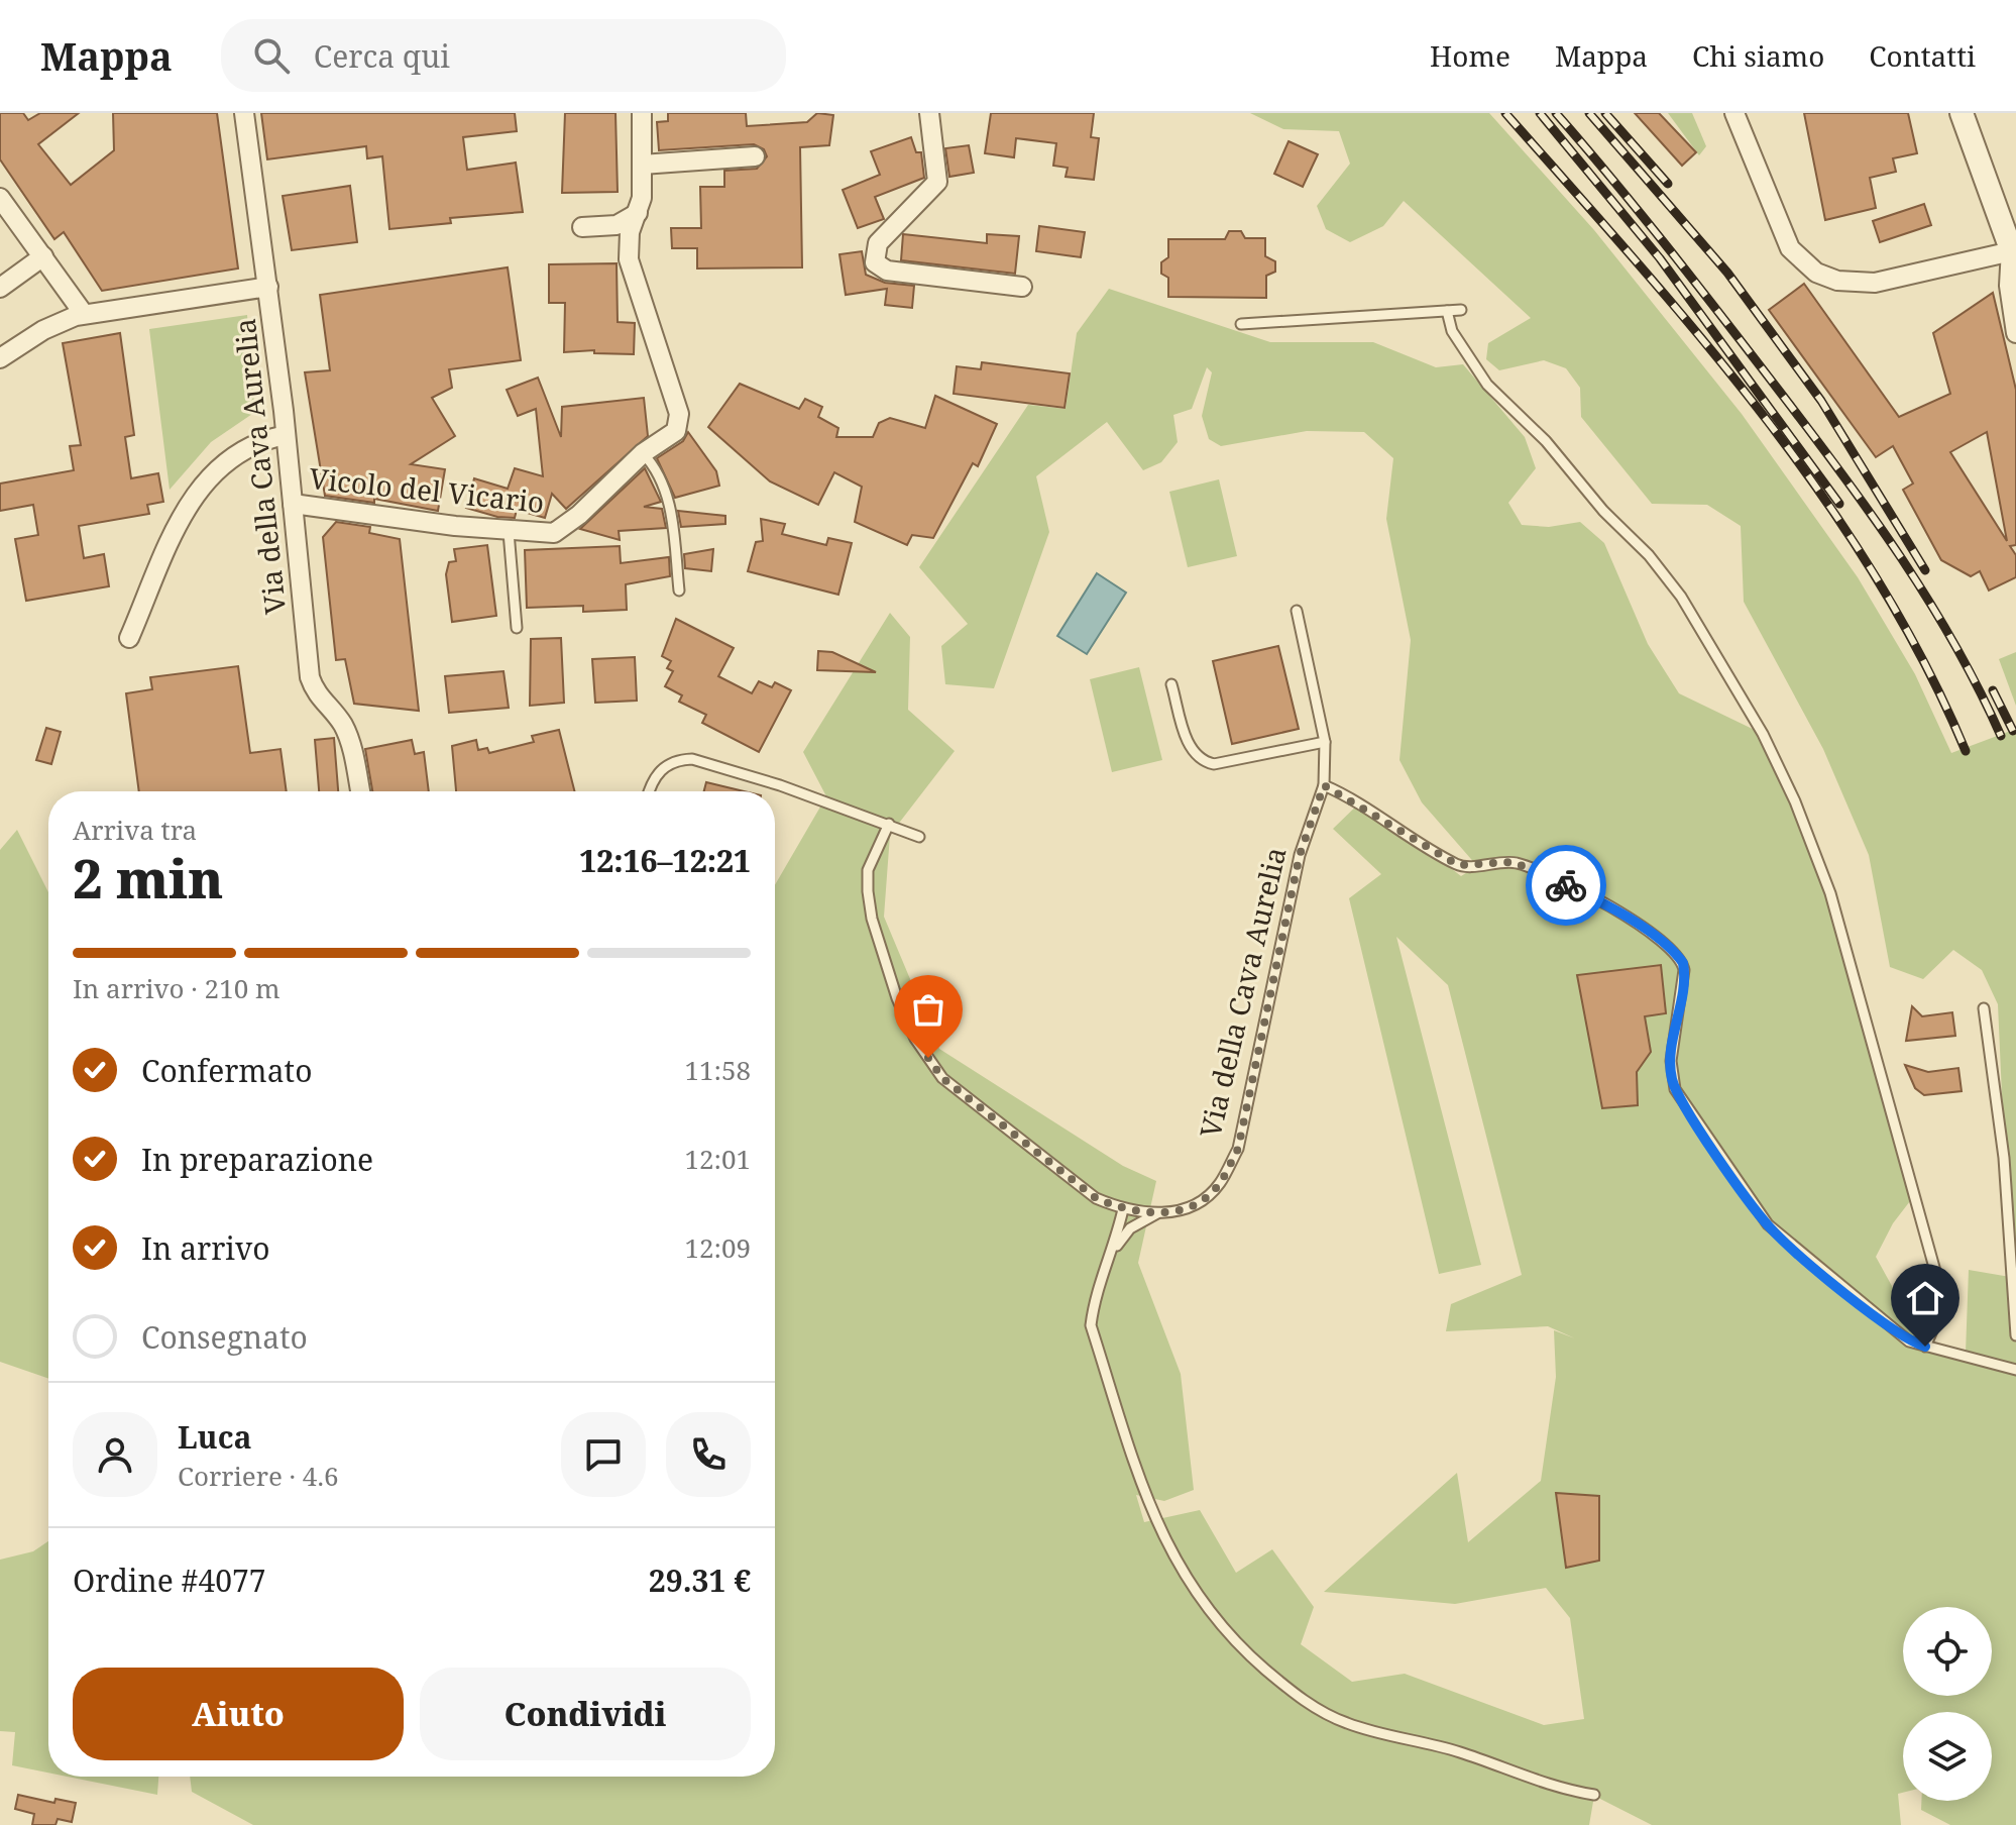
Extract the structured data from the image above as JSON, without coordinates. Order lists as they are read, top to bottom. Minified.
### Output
{"streets":{"street":["Via della Cava Aurelia","Vicolo del Vicario"]},"crossings":[["Via della Cava Aurelia","Vicolo del Vicario"]],"page":{"header":"Mappa","search":"Cerca qui","nav":["Home","Mappa","Chi siamo","Contatti"],"heading":["2 min","Arriva tra","12:16–12:21"],"panel":["Luca","Corriere · 4.6","Ordine #4077","29.31 €"],"bar":"In arrivo · 210 m","list":[["Confermato","11:58"],["In preparazione","12:01"],["In arrivo","12:09"],"Consegnato"],"buttons":["Aiuto","Condividi"]}}
